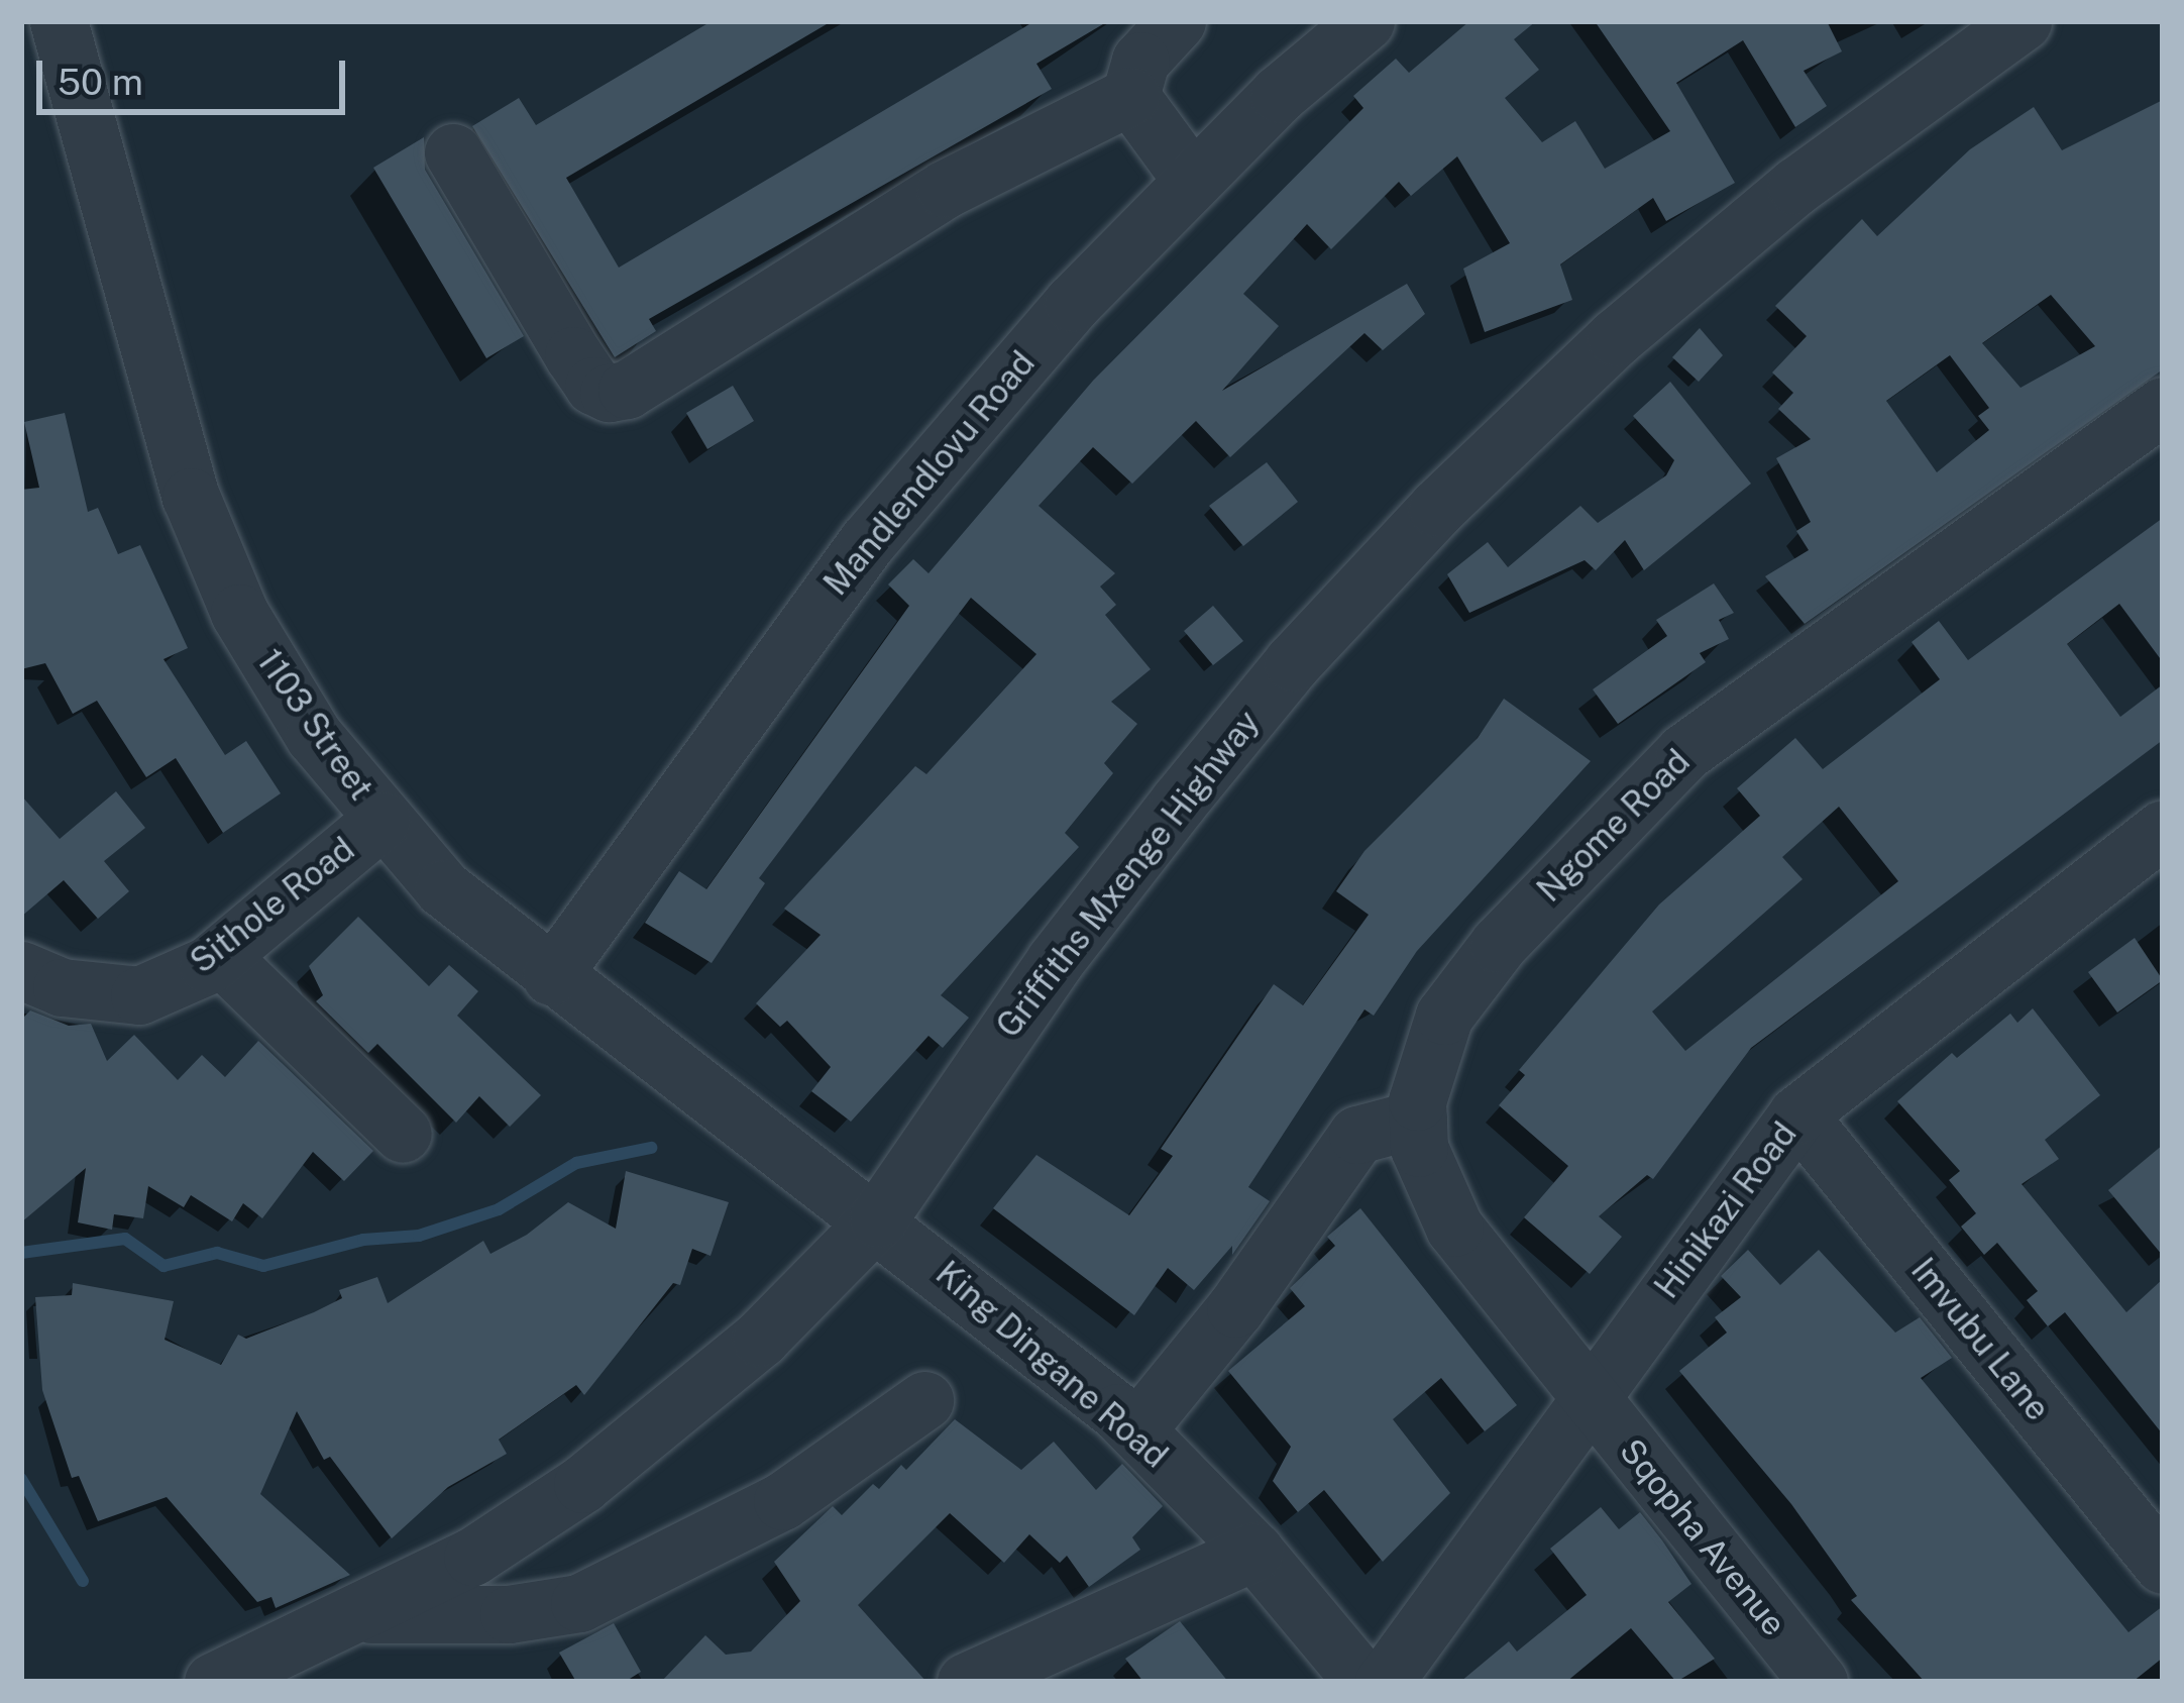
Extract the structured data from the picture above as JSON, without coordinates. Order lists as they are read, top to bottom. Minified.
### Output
{"streets":{"street":["Mandlendlovu Road","1103 Street","Ngome Road","Griffiths Mxenge Highway","Sithole Road","Hinikazi Road","Imvubu Lane","King Dingane Road","Sqopha Avenue"]},"crossings":[["Mandlendlovu Road","1103 Street"],["1103 Street","Griffiths Mxenge Highway"],["1103 Street","Sithole Road"],["1103 Street","King Dingane Road"],["Ngome Road","Hinikazi Road"],["Ngome Road","Sqopha Avenue"],["Griffiths Mxenge Highway","King Dingane Road"],["Hinikazi Road","Imvubu Lane"],["Hinikazi Road","Sqopha Avenue"]],"scale_bar":"50 m"}
